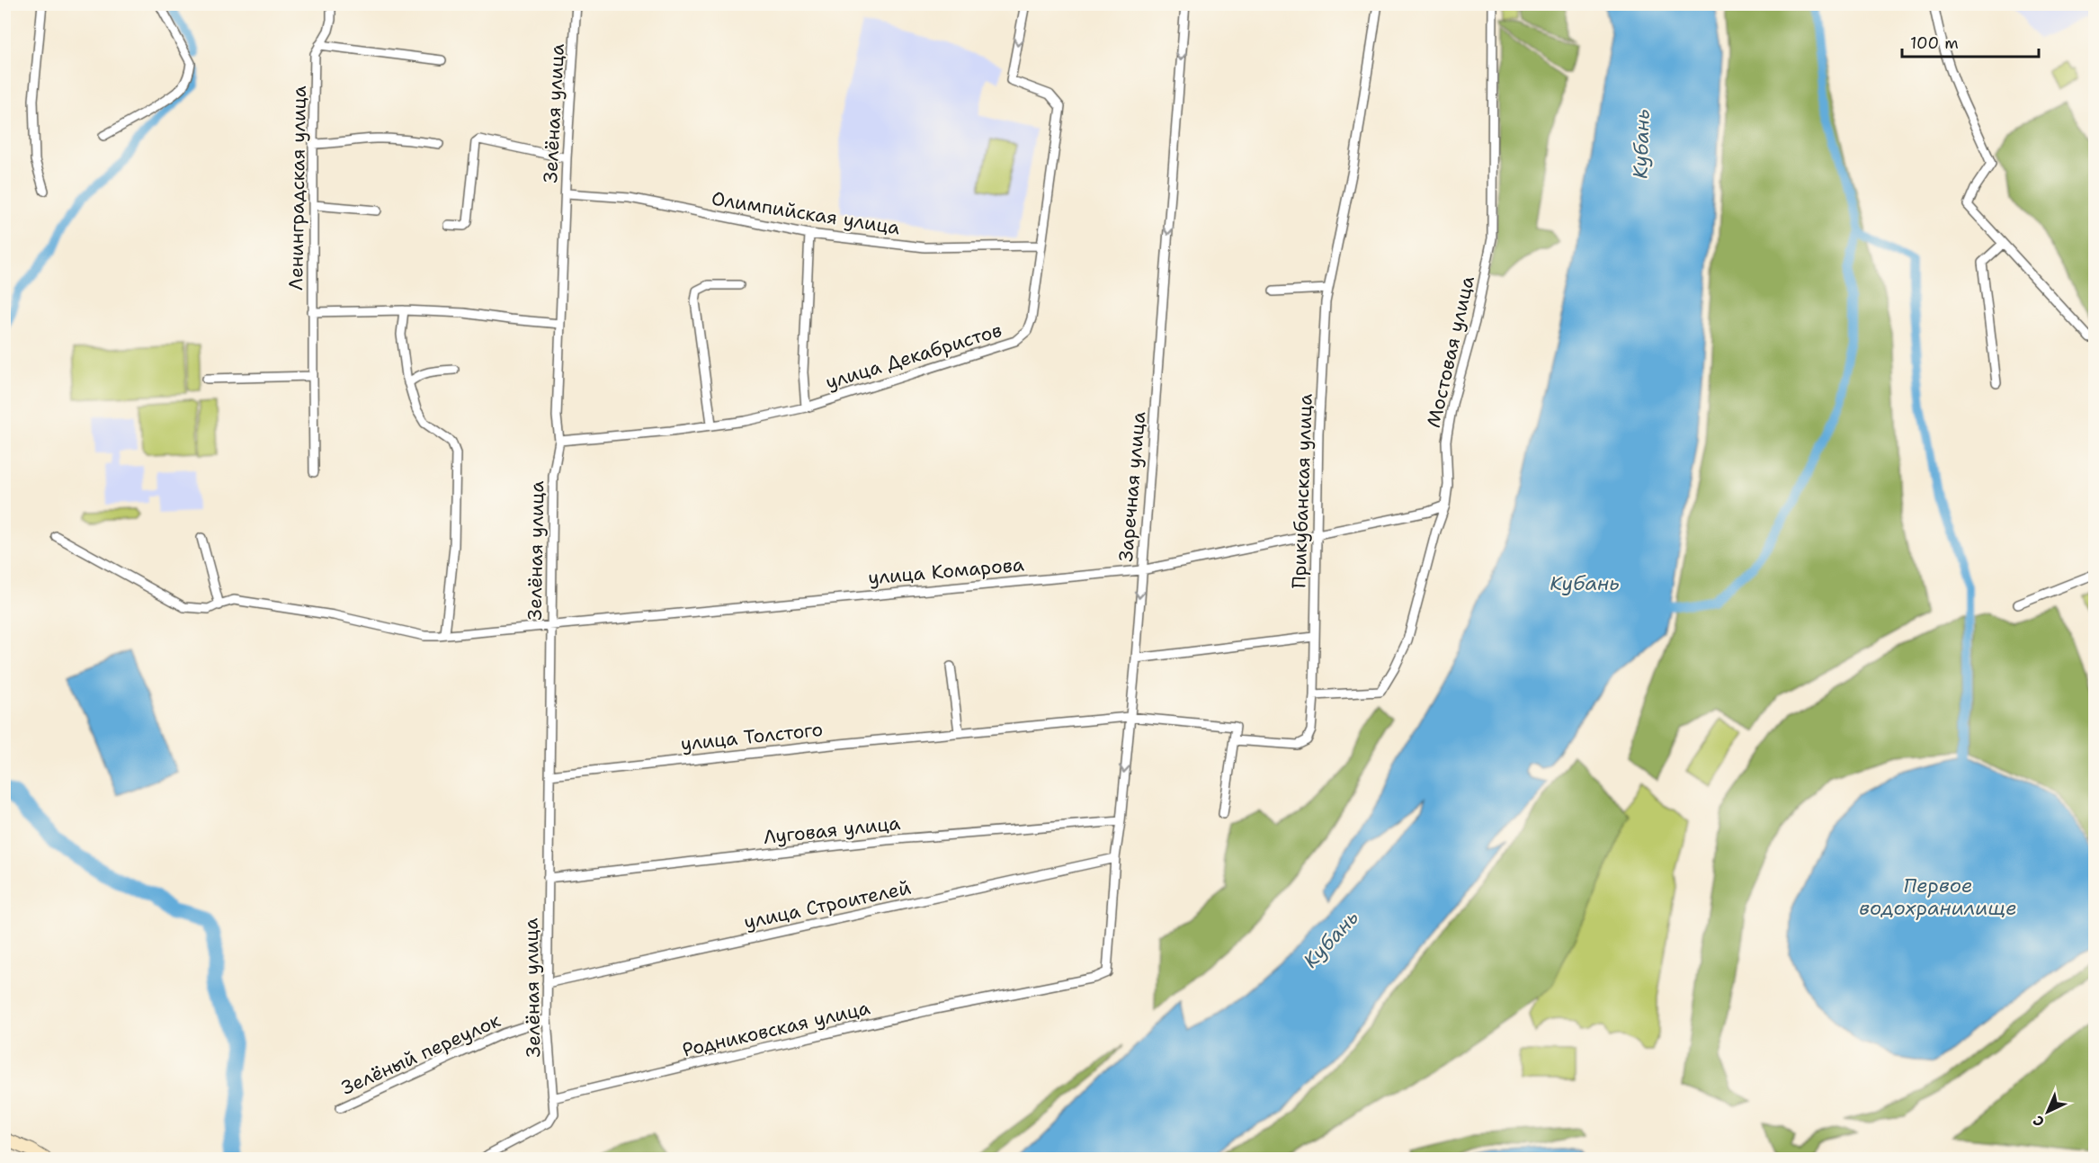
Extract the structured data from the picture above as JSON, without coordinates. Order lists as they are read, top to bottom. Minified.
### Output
{"streets":{"street":["Зелёная улица","Ленинградская улица","Олимпийская улица","Мостовая улица","улица Декабристов","Заречная улица","Прикубанская улица","улица Комарова","улица Толстого","Луговая улица","улица Строителей","Родниковская улица","Зелёный переулок"]},"crossings":[["Зелёная улица","Олимпийская улица"],["Зелёная улица","улица Декабристов"],["Зелёная улица","улица Комарова"],["Зелёная улица","улица Толстого"],["Зелёная улица","Луговая улица"],["Зелёная улица","улица Строителей"],["Зелёная улица","Родниковская улица"],["Зелёная улица","Зелёный переулок"],["Олимпийская улица","улица Декабристов"],["Мостовая улица","Прикубанская улица"],["Мостовая улица","улица Комарова"],["Заречная улица","улица Комарова"],["Заречная улица","улица Толстого"],["Заречная улица","Луговая улица"],["Заречная улица","улица Строителей"],["Заречная улица","Родниковская улица"],["Прикубанская улица","улица Комарова"],["Прикубанская улица","улица Толстого"]],"one_way":["Заречная улица"],"water":["Кубань","Первое водохранилище"],"scale_bar":"100 m","north":"bottom left"}
